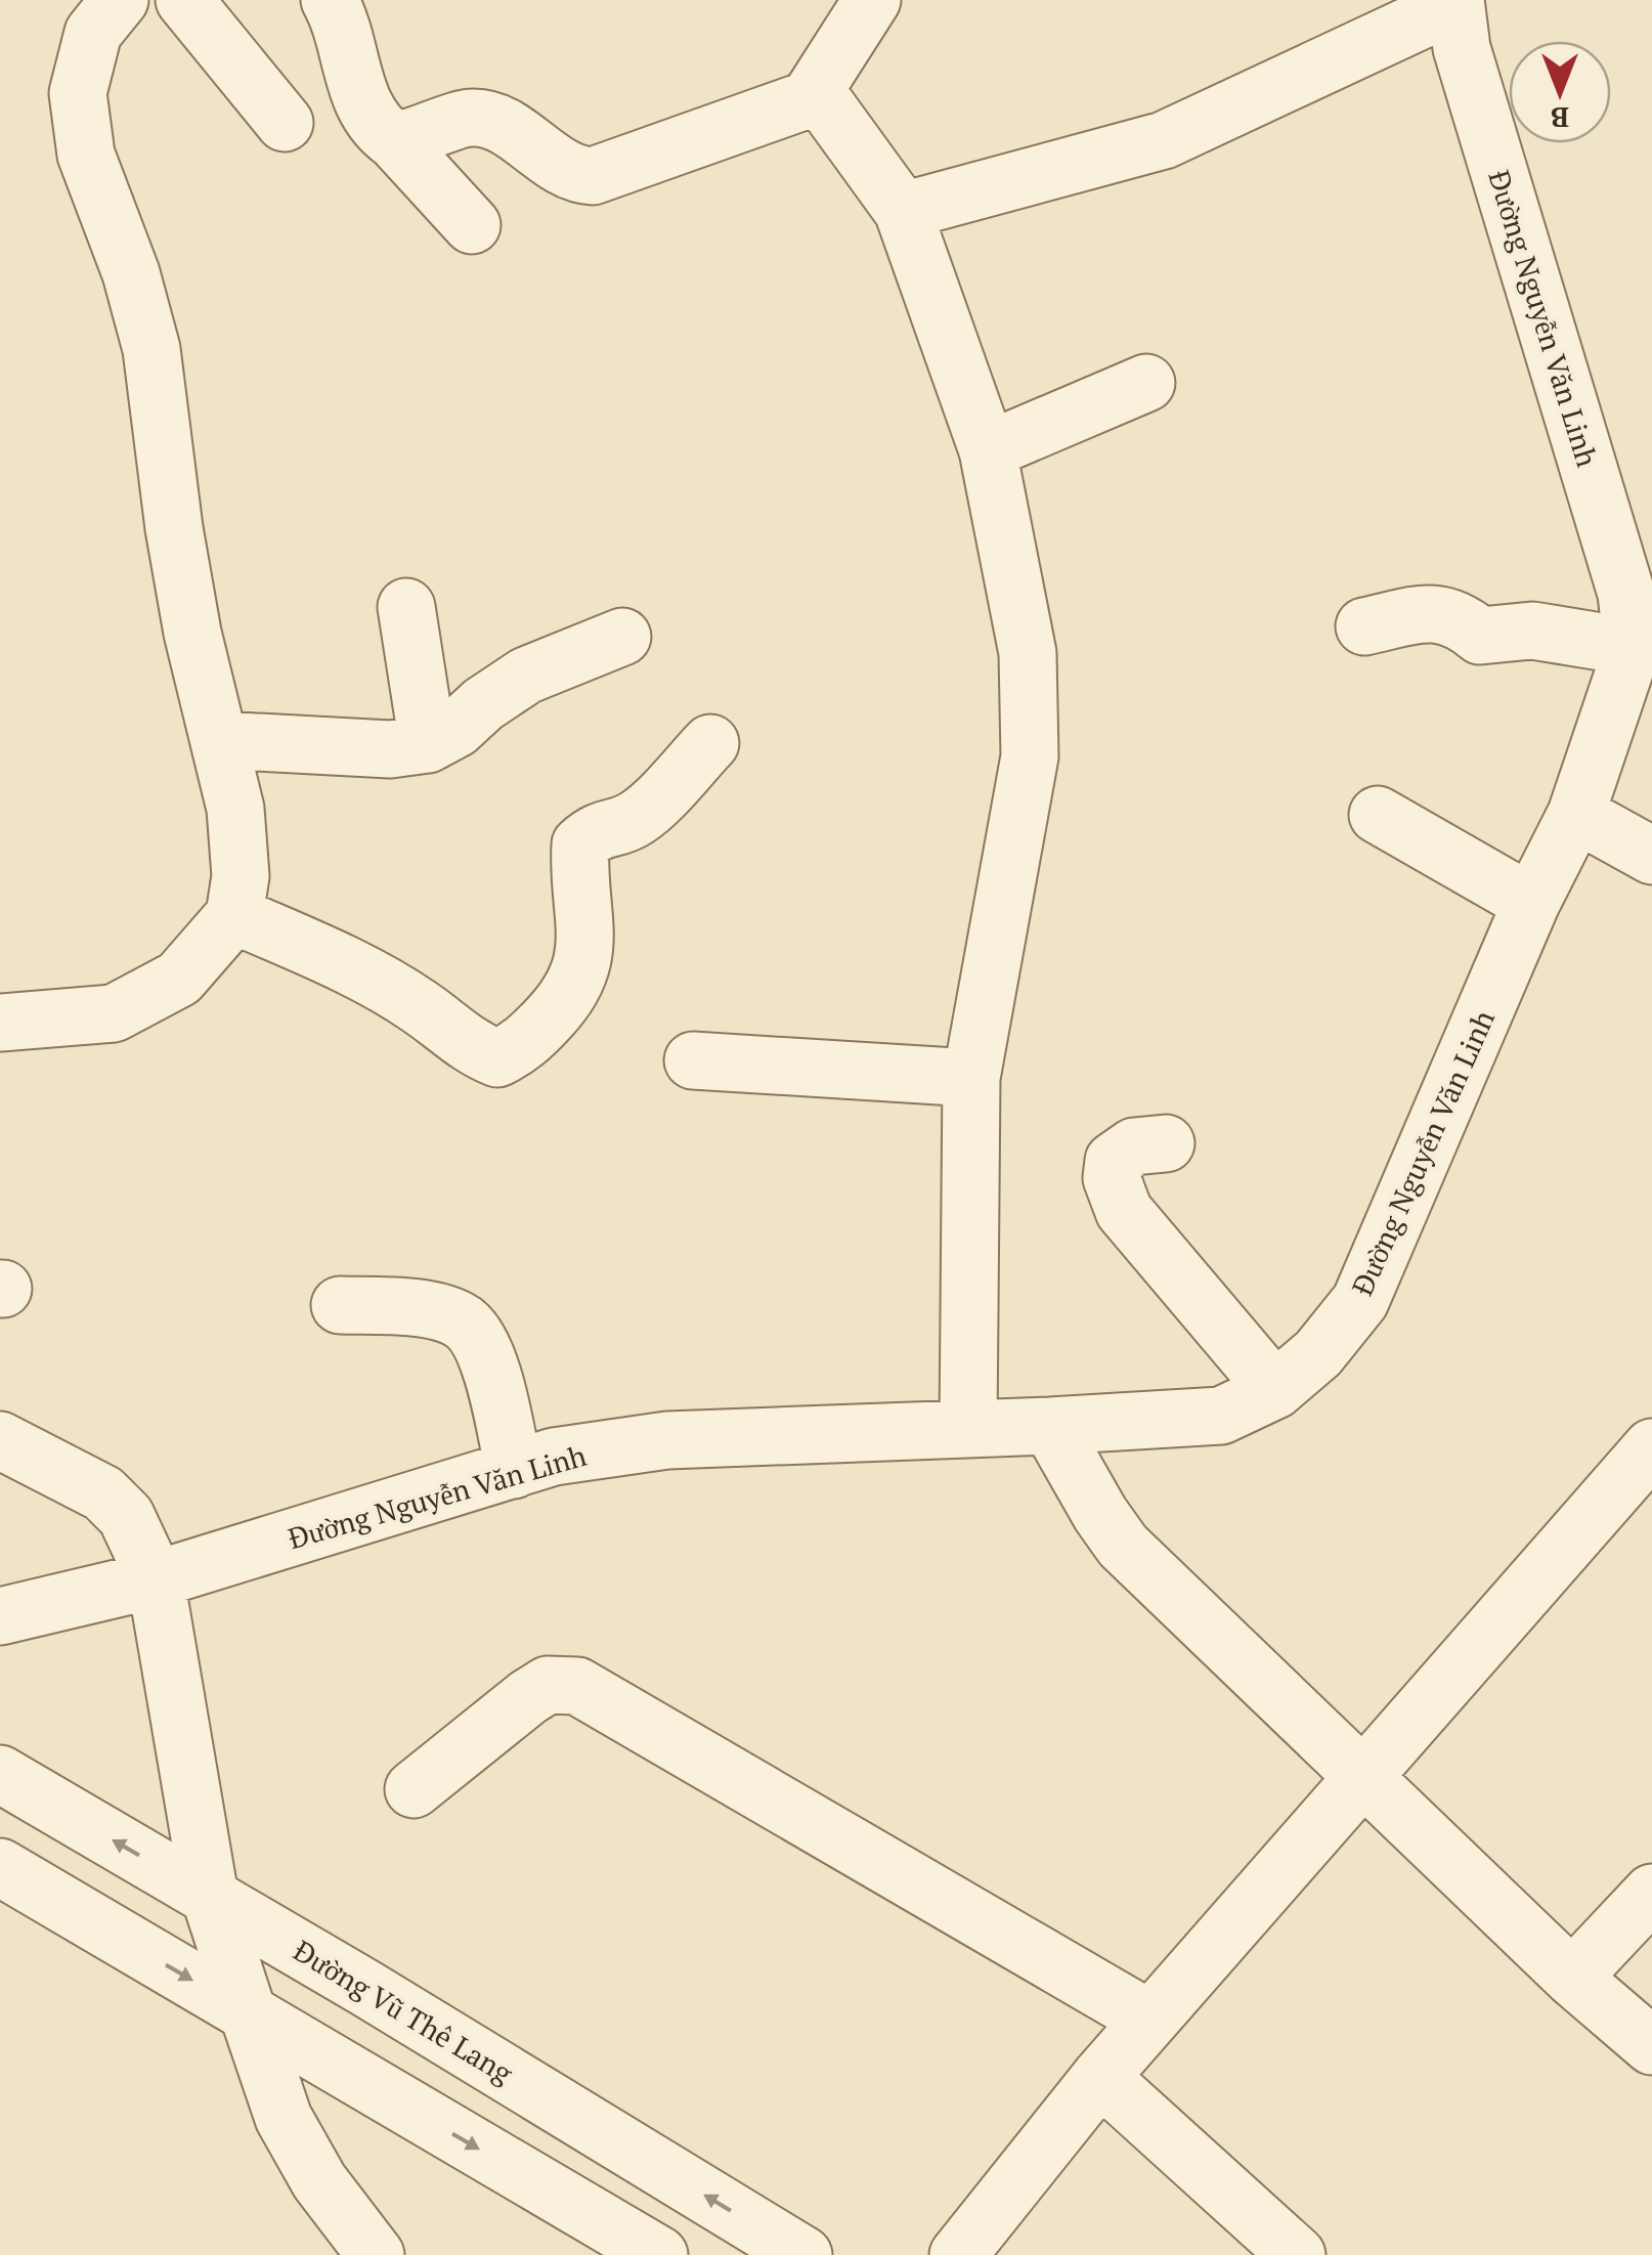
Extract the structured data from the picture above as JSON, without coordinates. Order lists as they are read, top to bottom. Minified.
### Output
{"streets":{"street":["Đường Nguyễn Văn Linh","Đường Vũ Thê Lang"]},"north":"bottom"}
